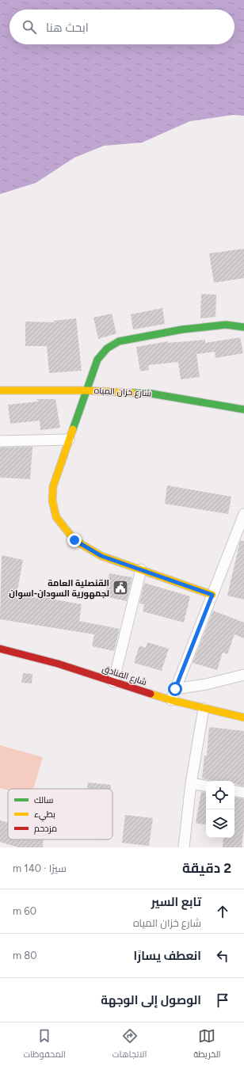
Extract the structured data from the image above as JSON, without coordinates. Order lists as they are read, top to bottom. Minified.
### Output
{"streets":{"street":["شارع خزان المياه","شارع الفنادق"]},"places":{"public building":["القنصلية العامة لجمهورية السودان-اسوان"]},"legend":["سالك","بطيء","مزدحم"],"page":{"search":"ابحث هنا","heading":["2 دقيقة","سيرًا · 140 m"],"list":[["تابع السير","شارع خزان المياه","60 m"],["انعطف يسارًا","80 m"],"الوصول إلى الوجهة"],"nav":["الخريطة","الاتجاهات","المحفوظات"]}}
